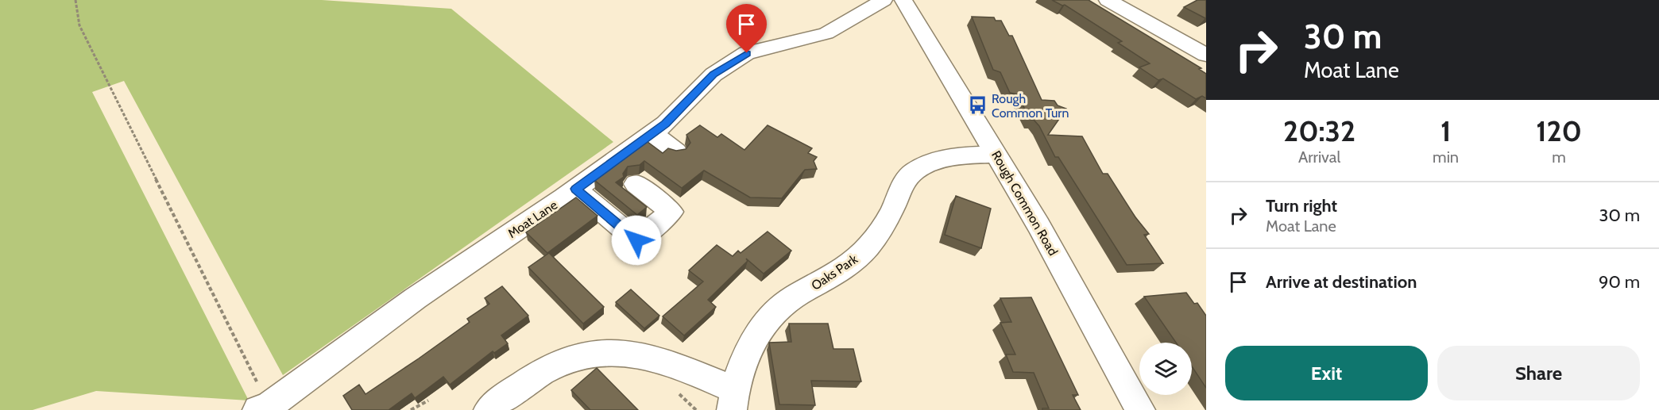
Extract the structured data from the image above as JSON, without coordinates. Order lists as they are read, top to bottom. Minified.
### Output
{"streets":{"street":["Rough Common Road","Moat Lane","Oaks Park"]},"crossings":[["Rough Common Road","Oaks Park"]],"places":{"bus stop":["Rough Common Turn"]},"page":{"turn":["30 m","Moat Lane"],"eta":["20:32","Arrival","1","min","120","m"],"list":[{"name":"Turn right","note":"Moat Lane","value":"30 m"},{"name":"Arrive at destination","value":"90 m"}],"buttons":["Exit","Share"]}}
